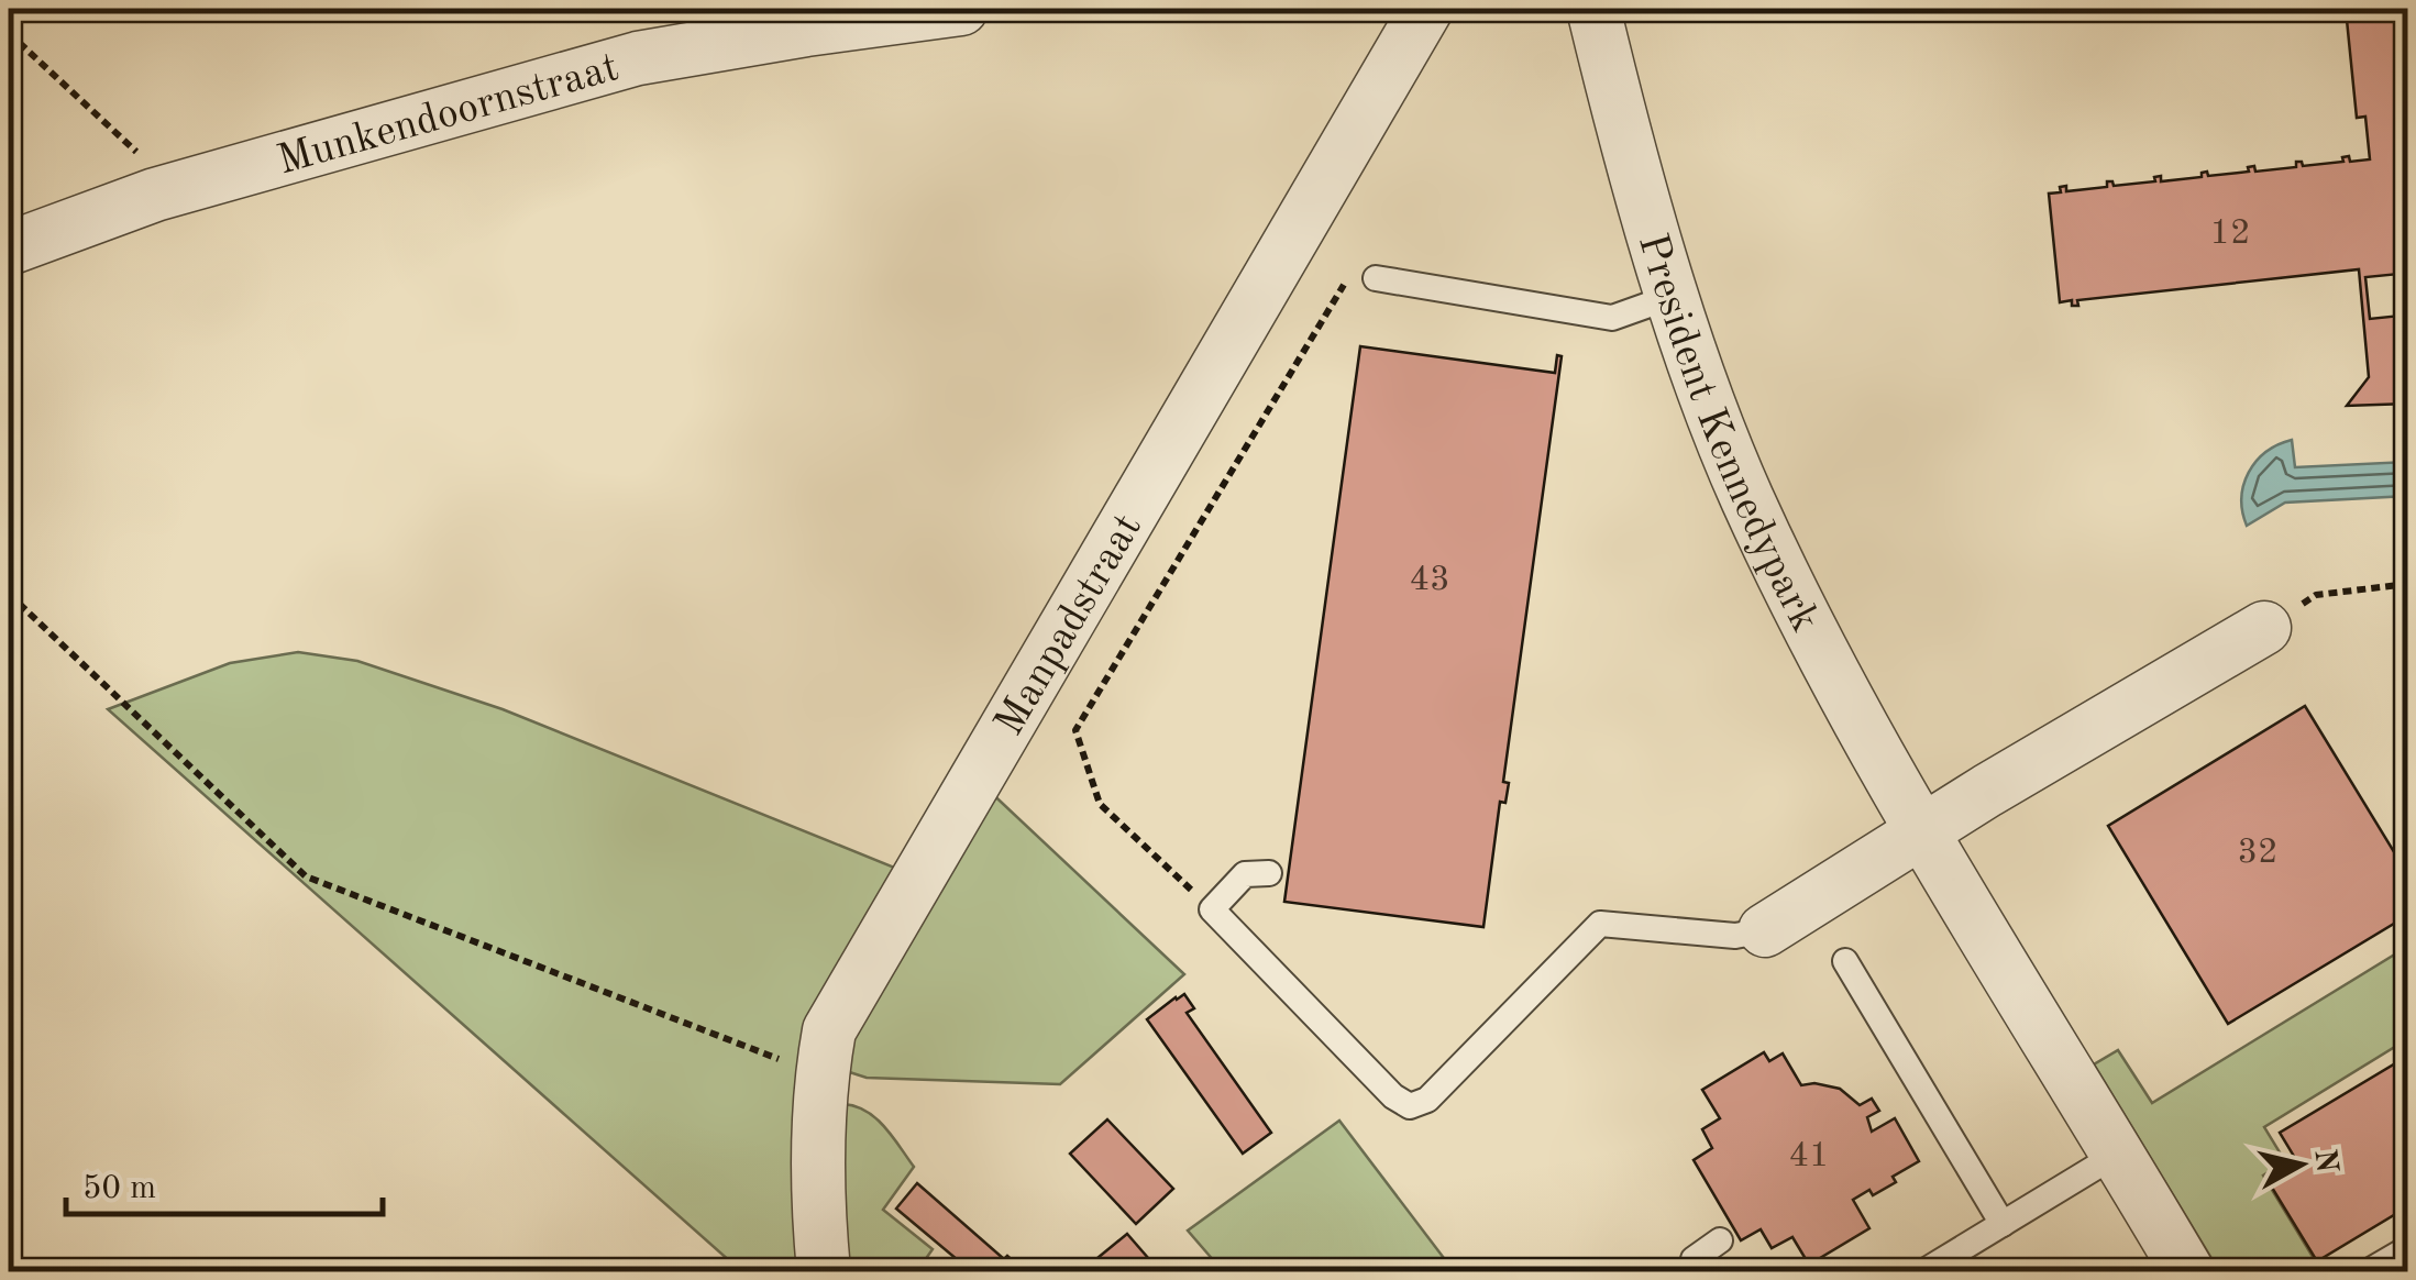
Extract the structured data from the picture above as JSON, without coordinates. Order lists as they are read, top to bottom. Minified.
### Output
{"streets":{"street":["Munkendoornstraat","President Kennedypark","Manpadstraat"]},"house_numbers":["12","43","32","41"],"scale_bar":"50 m","north":"right"}
